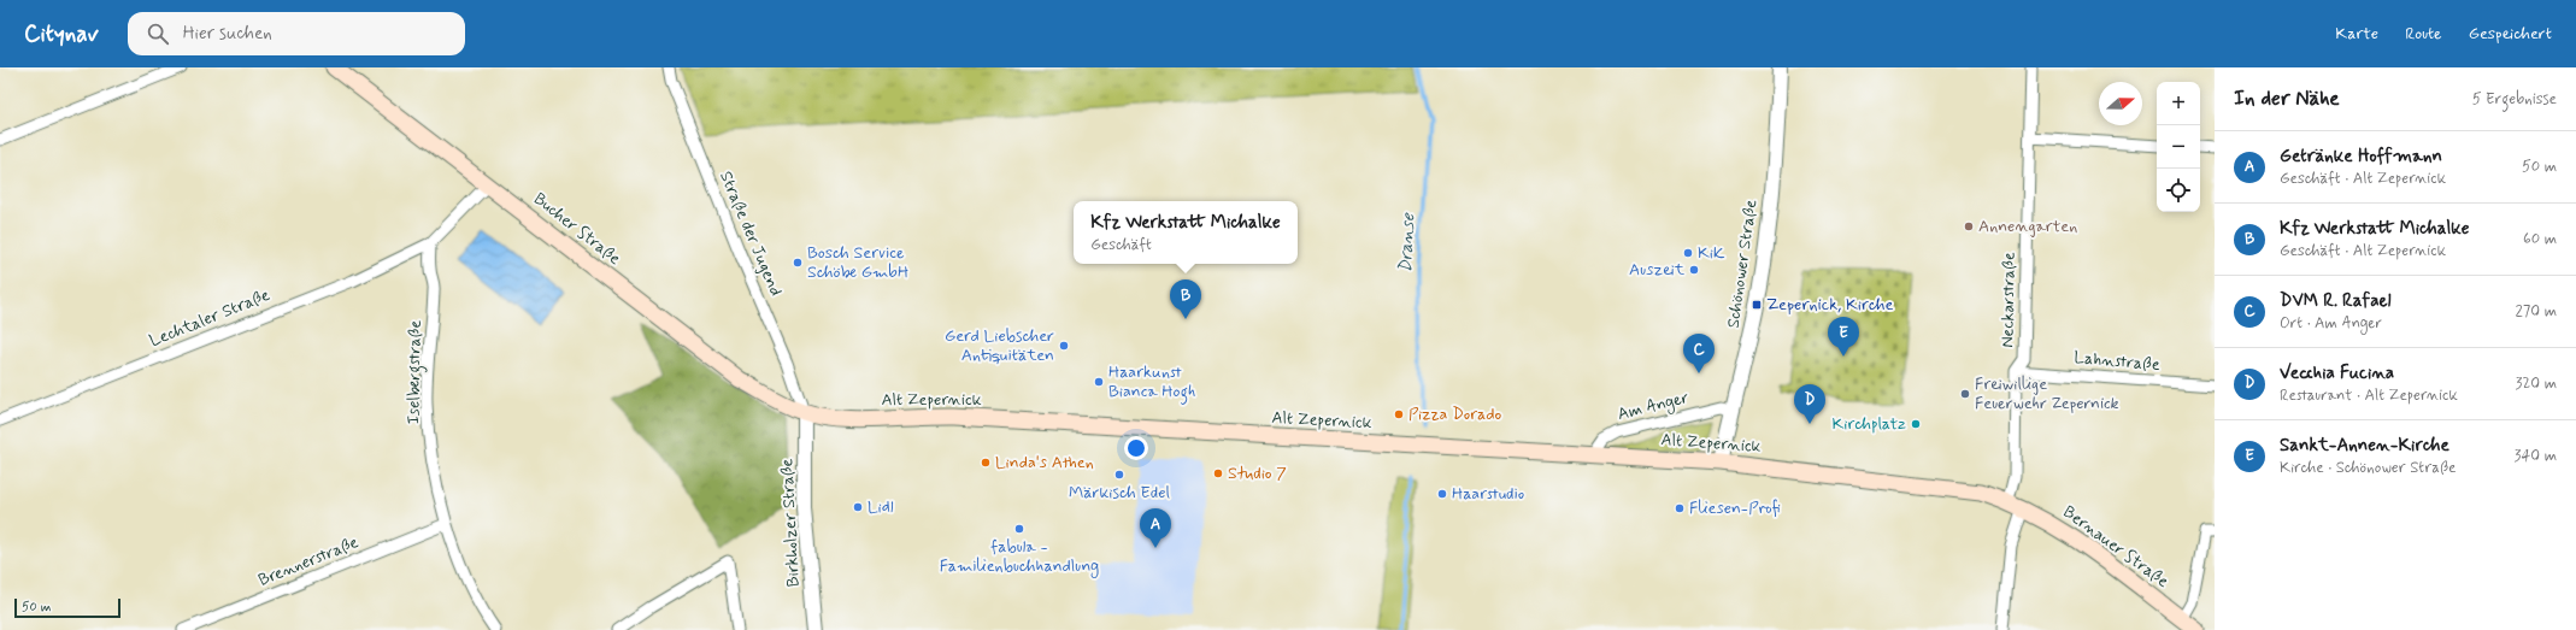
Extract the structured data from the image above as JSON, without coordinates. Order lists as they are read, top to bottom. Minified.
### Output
{"streets":{"main road":["Bucher Straße","Alt Zepernick","Bernauer Straße"],"street":["Straße der Jugend","Schönower Straße","Neckarstraße","Lechtaler Straße","Lahnstraße","Iselbergstraße","Am Anger","Birkholzer Straße","Brennerstraße"]},"crossings":[["Bucher Straße","Straße der Jugend"],["Bucher Straße","Alt Zepernick"],["Bucher Straße","Birkholzer Straße"],["Straße der Jugend","Alt Zepernick"],["Straße der Jugend","Birkholzer Straße"],["Schönower Straße","Alt Zepernick"],["Schönower Straße","Am Anger"],["Neckarstraße","Lahnstraße"],["Neckarstraße","Alt Zepernick"],["Neckarstraße","Bernauer Straße"],["Lechtaler Straße","Iselbergstraße"],["Iselbergstraße","Brennerstraße"],["Alt Zepernick","Am Anger"],["Alt Zepernick","Birkholzer Straße"],["Alt Zepernick","Bernauer Straße"]],"water":["Dranse"],"places":{"other":["Annengarten","KiK","Bosch Service Schöbe GmbH","Auszeit","Gerd Liebscher Antiquitäten","Haarkunst Bianca Hogh","Freiwillige Feuerwehr Zepernick","Pizza Dorado","Kirchplatz","Linda's Athen","Studio 7","Märkisch Edel","Haarstudio","Lidl","Fliesen-Profi","fabula - Familienbuchhandlung"],"transit":["Zepernick, Kirche"]},"scale_bar":"50 m","north":"right","page":{"header":"Citynav","search":"Hier suchen","nav":["Karte","Route","Gespeichert"],"heading":["In der Nähe","5 Ergebnisse"],"map_buttons":["+","−"],"list":[{"mark":"A","name":"Getränke Hoffmann","note":"Geschäft · Alt Zepernick","value":"50 m"},{"mark":"B","name":"Kfz Werkstatt Michalke","note":"Geschäft · Alt Zepernick","value":"60 m"},{"mark":"C","name":"DVM R. Rafael","note":"Ort · Am Anger","value":"270 m"},{"mark":"D","name":"Vecchia Fucina","note":"Restaurant · Alt Zepernick","value":"320 m"},{"mark":"E","name":"Sankt-Annen-Kirche","note":"Kirche · Schönower Straße","value":"340 m"}],"popup":["Kfz Werkstatt Michalke","Geschäft"],"pins":["B","E","C","D","A"],"scale":"50 m"}}
